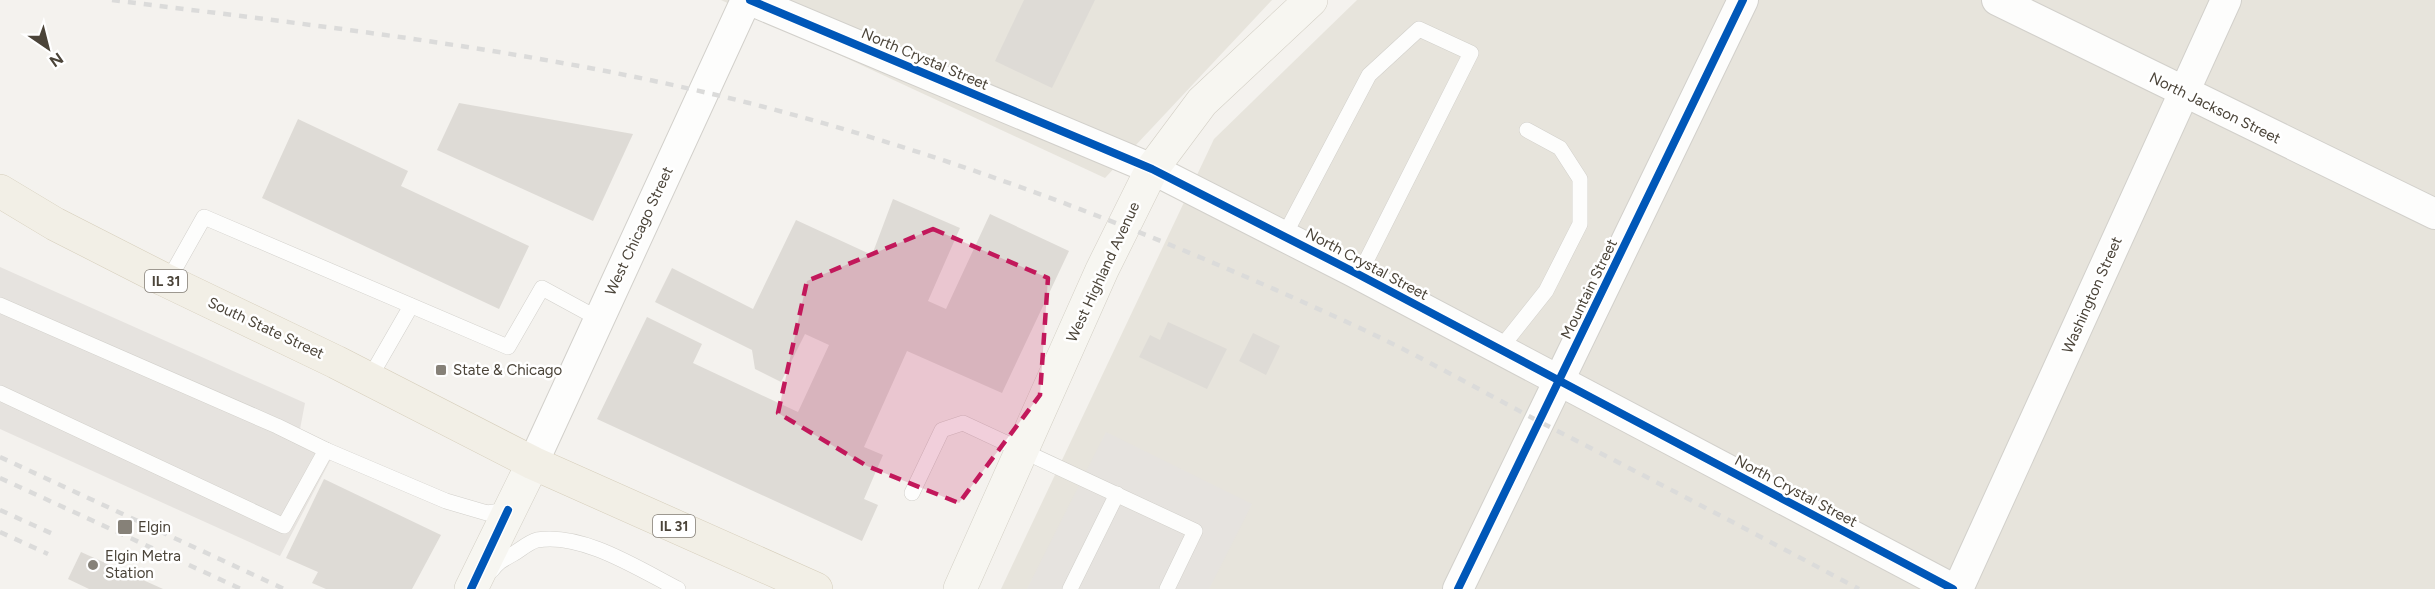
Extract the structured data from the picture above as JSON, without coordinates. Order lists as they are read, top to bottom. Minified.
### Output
{"streets":{"main road":["West Highland Avenue","IL 31","South State Street"],"street":["North Crystal Street","North Jackson Street","West Chicago Street","Mountain Street","Washington Street"]},"crossings":[["North Crystal Street","West Highland Avenue"],["North Crystal Street","Mountain Street"],["North Crystal Street","Washington Street"],["North Jackson Street","Washington Street"],["West Chicago Street","IL 31"],["West Chicago Street","South State Street"],["IL 31","South State Street"]],"places":{"transit":["State & Chicago","Elgin"],"other":["Elgin Metra Station"]},"north":"bottom right"}
